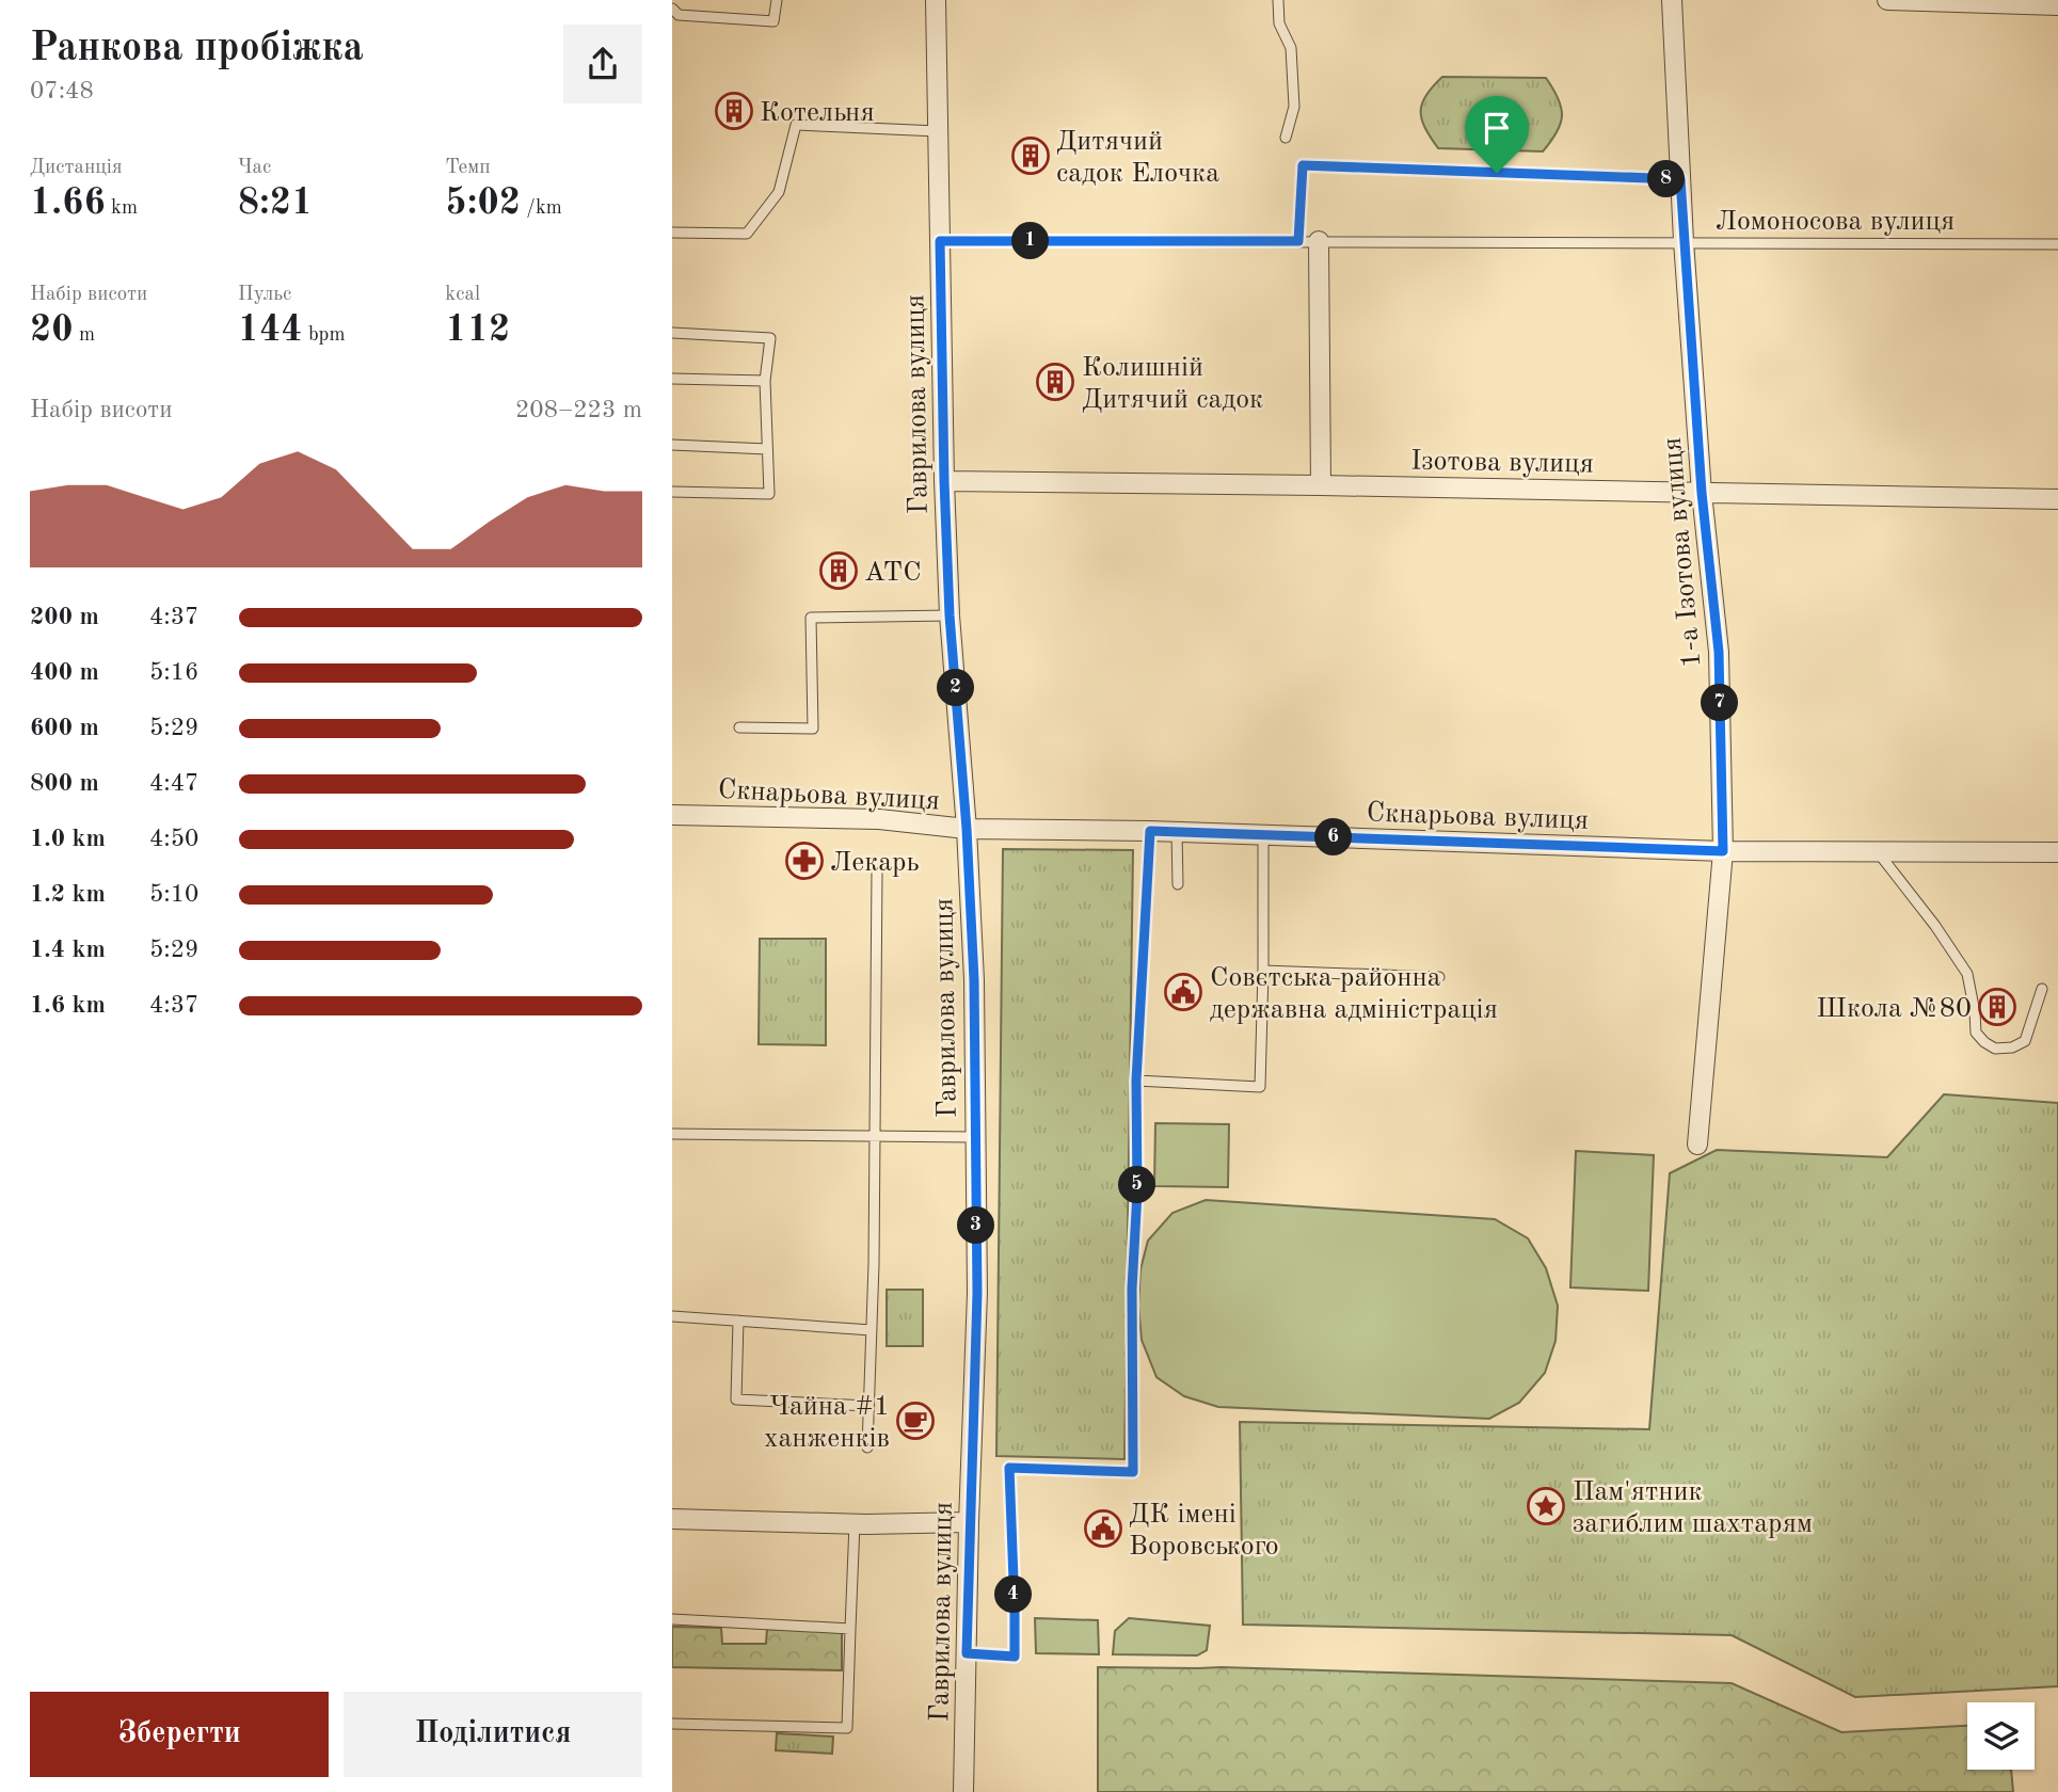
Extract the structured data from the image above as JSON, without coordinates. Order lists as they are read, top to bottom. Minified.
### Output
{"streets":{"street":["Гаврилова вулиця","Ізотова вулиця","1-а Ізотова вулиця","Скнарьова вулиця"],"lane":["Ломоносова вулиця"]},"crossings":[["Ломоносова вулиця","Гаврилова вулиця"],["Ломоносова вулиця","1-а Ізотова вулиця"],["Гаврилова вулиця","Ізотова вулиця"],["Гаврилова вулиця","Скнарьова вулиця"],["Ізотова вулиця","1-а Ізотова вулиця"],["1-а Ізотова вулиця","Скнарьова вулиця"]],"places":{"building":["Котельня","Дитячий садок Елочка","Колишній Дитячий садок","АТС","Школа №80"],"pharmacy":["Лекарь"],"public building":["Совєтська районна державна адміністрація","ДК імені Воровського"],"cafe":["Чайна #1 ханженків"],"place":["Пам'ятник загиблим шахтарям"]},"page":{"heading":["Ранкова пробіжка","07:48"],"stats":[["Дистанція","1.66 km"],["Час","8:21"],["Темп","5:02 /km"],["Набір висоти","20 m"],["Пульс","144 bpm"],["kcal","112"]],"pins":["8","1","2","7","6","5","3","4"],"chart":["Набір висоти","208–223 m"],"list":[{"name":"200 m","note":"4:37"},{"name":"400 m","note":"5:16"},{"name":"600 m","note":"5:29"},{"name":"800 m","note":"4:47"},{"name":"1.0 km","note":"4:50"},{"name":"1.2 km","note":"5:10"},{"name":"1.4 km","note":"5:29"},{"name":"1.6 km","note":"4:37"}],"buttons":["Зберегти","Поділитися"]}}
